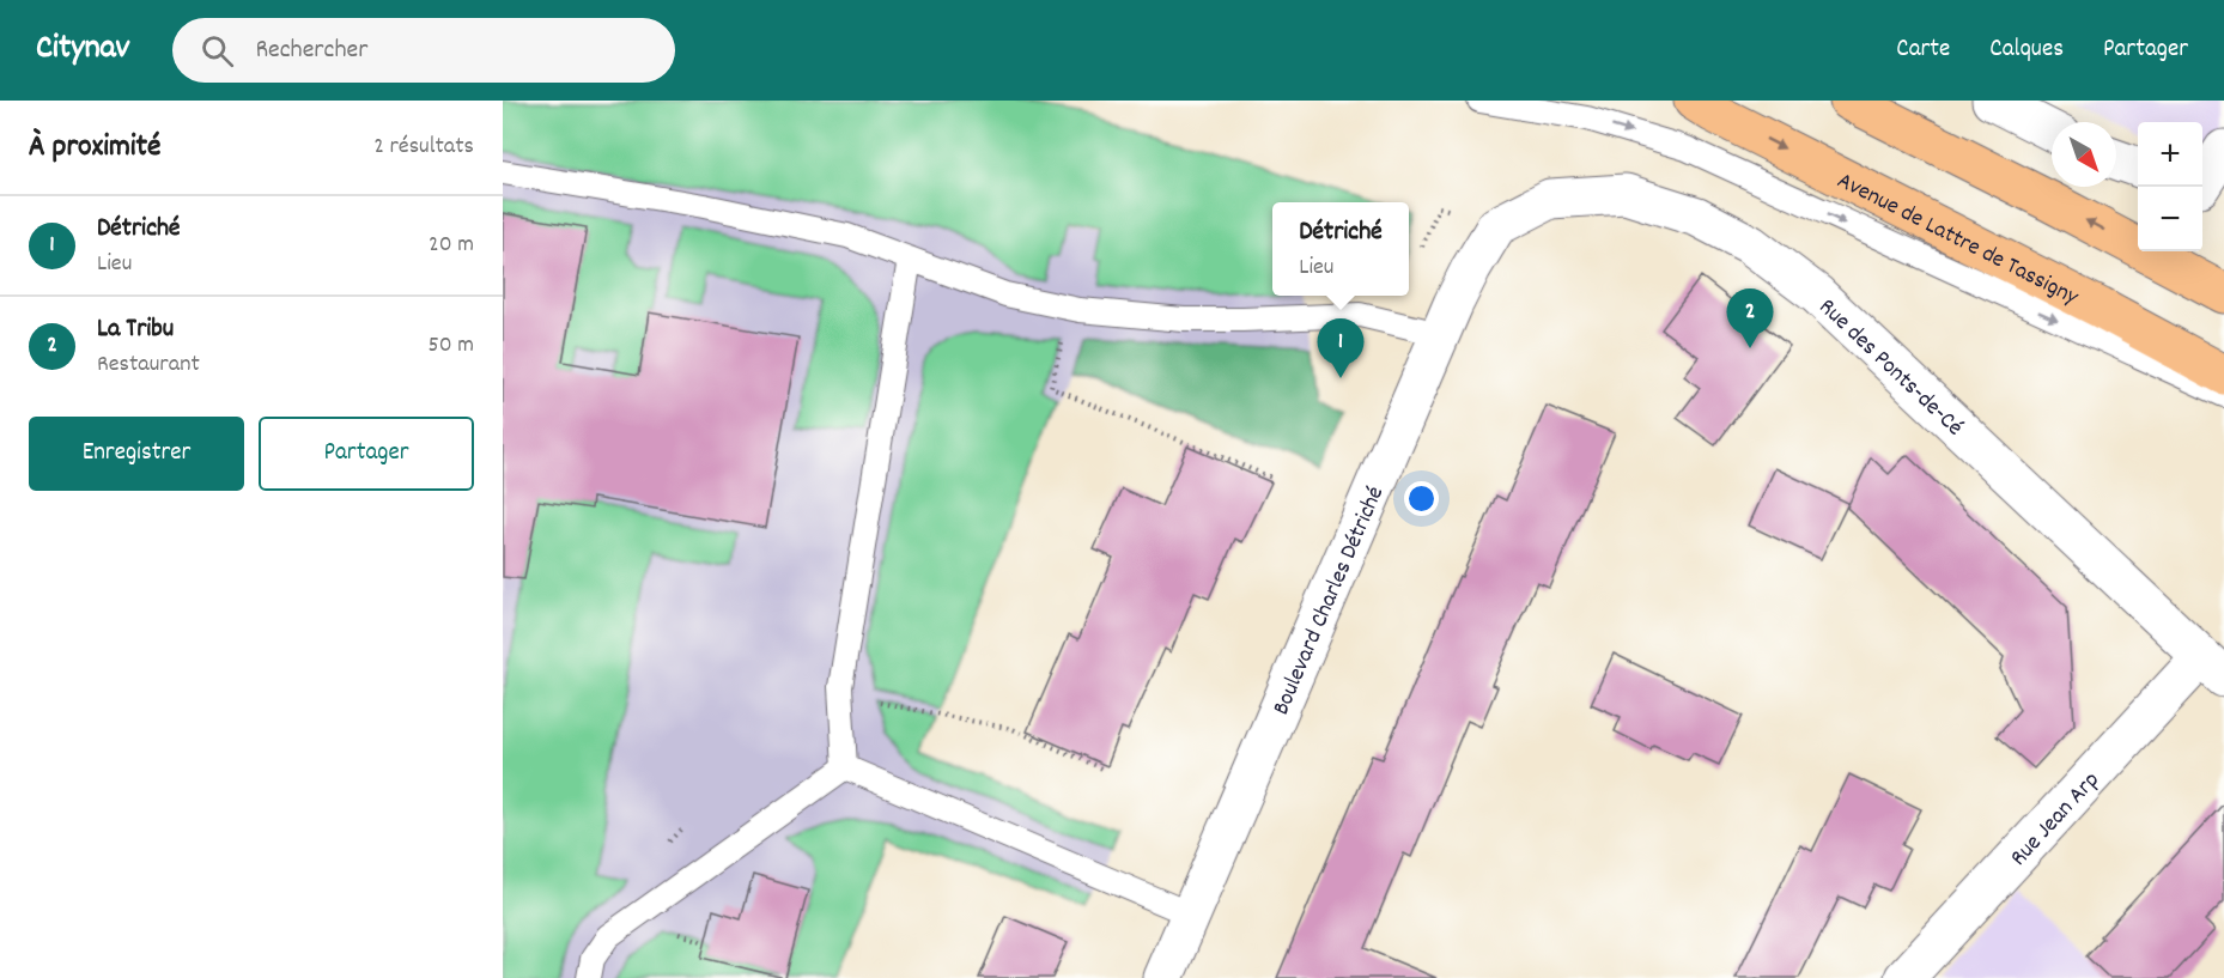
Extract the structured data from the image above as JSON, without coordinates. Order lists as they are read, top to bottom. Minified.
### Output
{"streets":{"main road":["Avenue de Lattre de Tassigny"],"street":["Rue des Ponts-de-Cé","Boulevard Charles Détriché","Rue Jean Arp"]},"crossings":[["Rue des Ponts-de-Cé","Boulevard Charles Détriché"],["Rue des Ponts-de-Cé","Rue Jean Arp"]],"north":"bottom right","page":{"header":"Citynav","search":"Rechercher","nav":["Carte","Calques","Partager"],"heading":["À proximité","2 résultats"],"map_buttons":["+","−"],"list":[{"mark":"1","name":"Détriché","note":"Lieu","value":"20 m"},{"mark":"2","name":"La Tribu","note":"Restaurant","value":"50 m"}],"popup":["Détriché","Lieu"],"pins":["2","1"],"buttons":["Enregistrer","Partager"]}}
